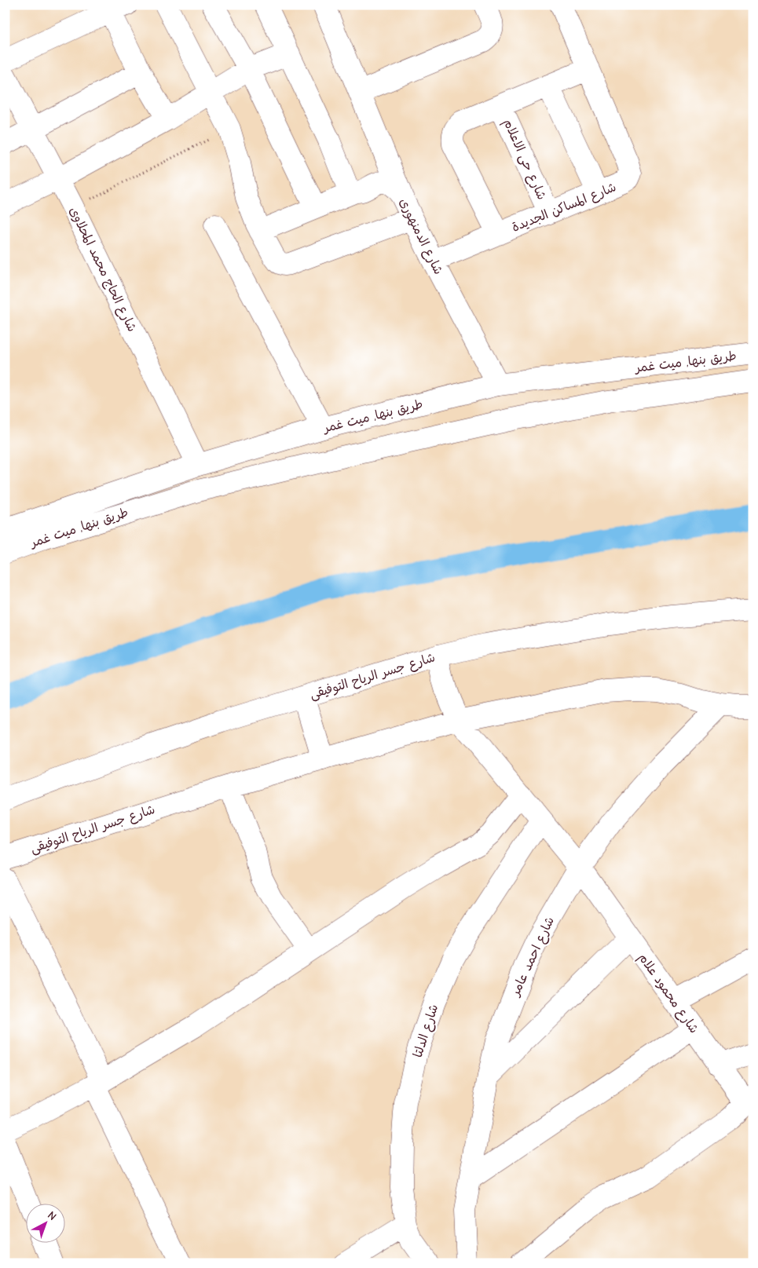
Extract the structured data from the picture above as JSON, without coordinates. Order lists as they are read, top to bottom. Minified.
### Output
{"streets":{"main road":["شارع حى الاعلام","شارع المساكن الجديدة","شارع الدمنهورى","شارع الحاج محمد المحلاوى","طريق بنها, ميت غمر","شارع جسر الرياح التوفيقى","شارع احمد عامر","شارع محمود علام","شارع الدلتا"]},"crossings":[["شارع حى الاعلام","شارع المساكن الجديدة"],["شارع المساكن الجديدة","شارع الدمنهورى"],["شارع الدمنهورى","طريق بنها, ميت غمر"],["شارع الحاج محمد المحلاوى","طريق بنها, ميت غمر"],["شارع جسر الرياح التوفيقى","شارع احمد عامر"],["شارع جسر الرياح التوفيقى","شارع محمود علام"],["شارع احمد عامر","شارع محمود علام"],["شارع محمود علام","شارع الدلتا"]],"north":"top right"}
